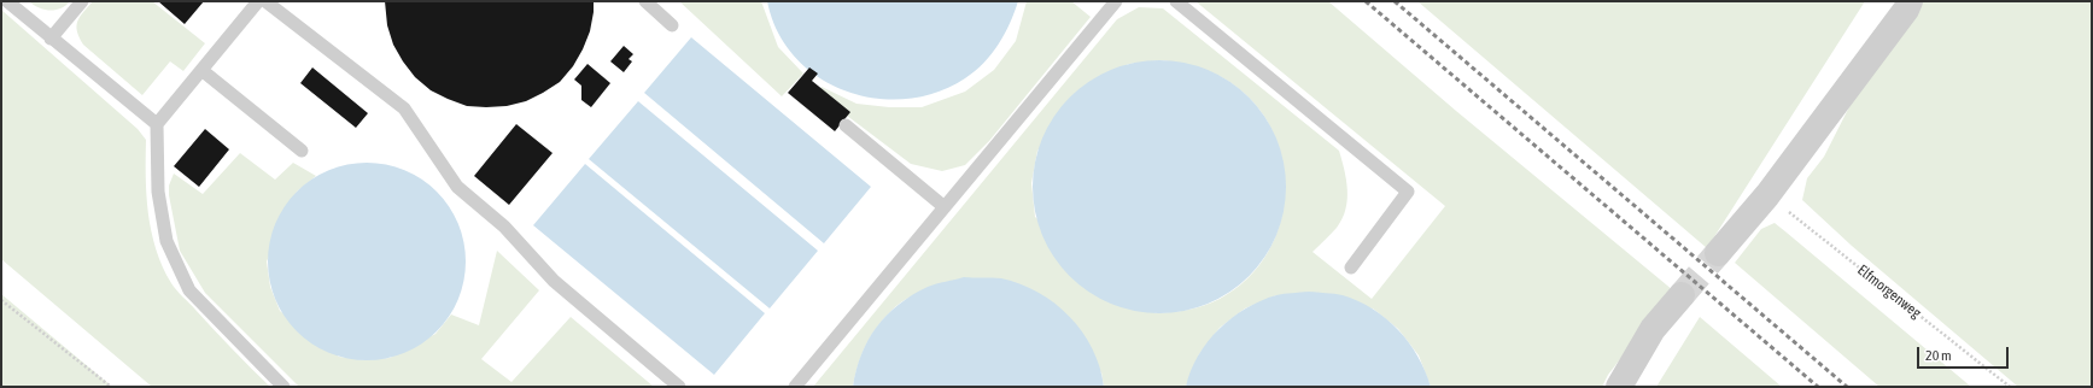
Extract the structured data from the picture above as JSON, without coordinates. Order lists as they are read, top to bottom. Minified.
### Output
{"streets":{"path":["Elfmorgenweg"]},"scale_bar":"20 m"}
